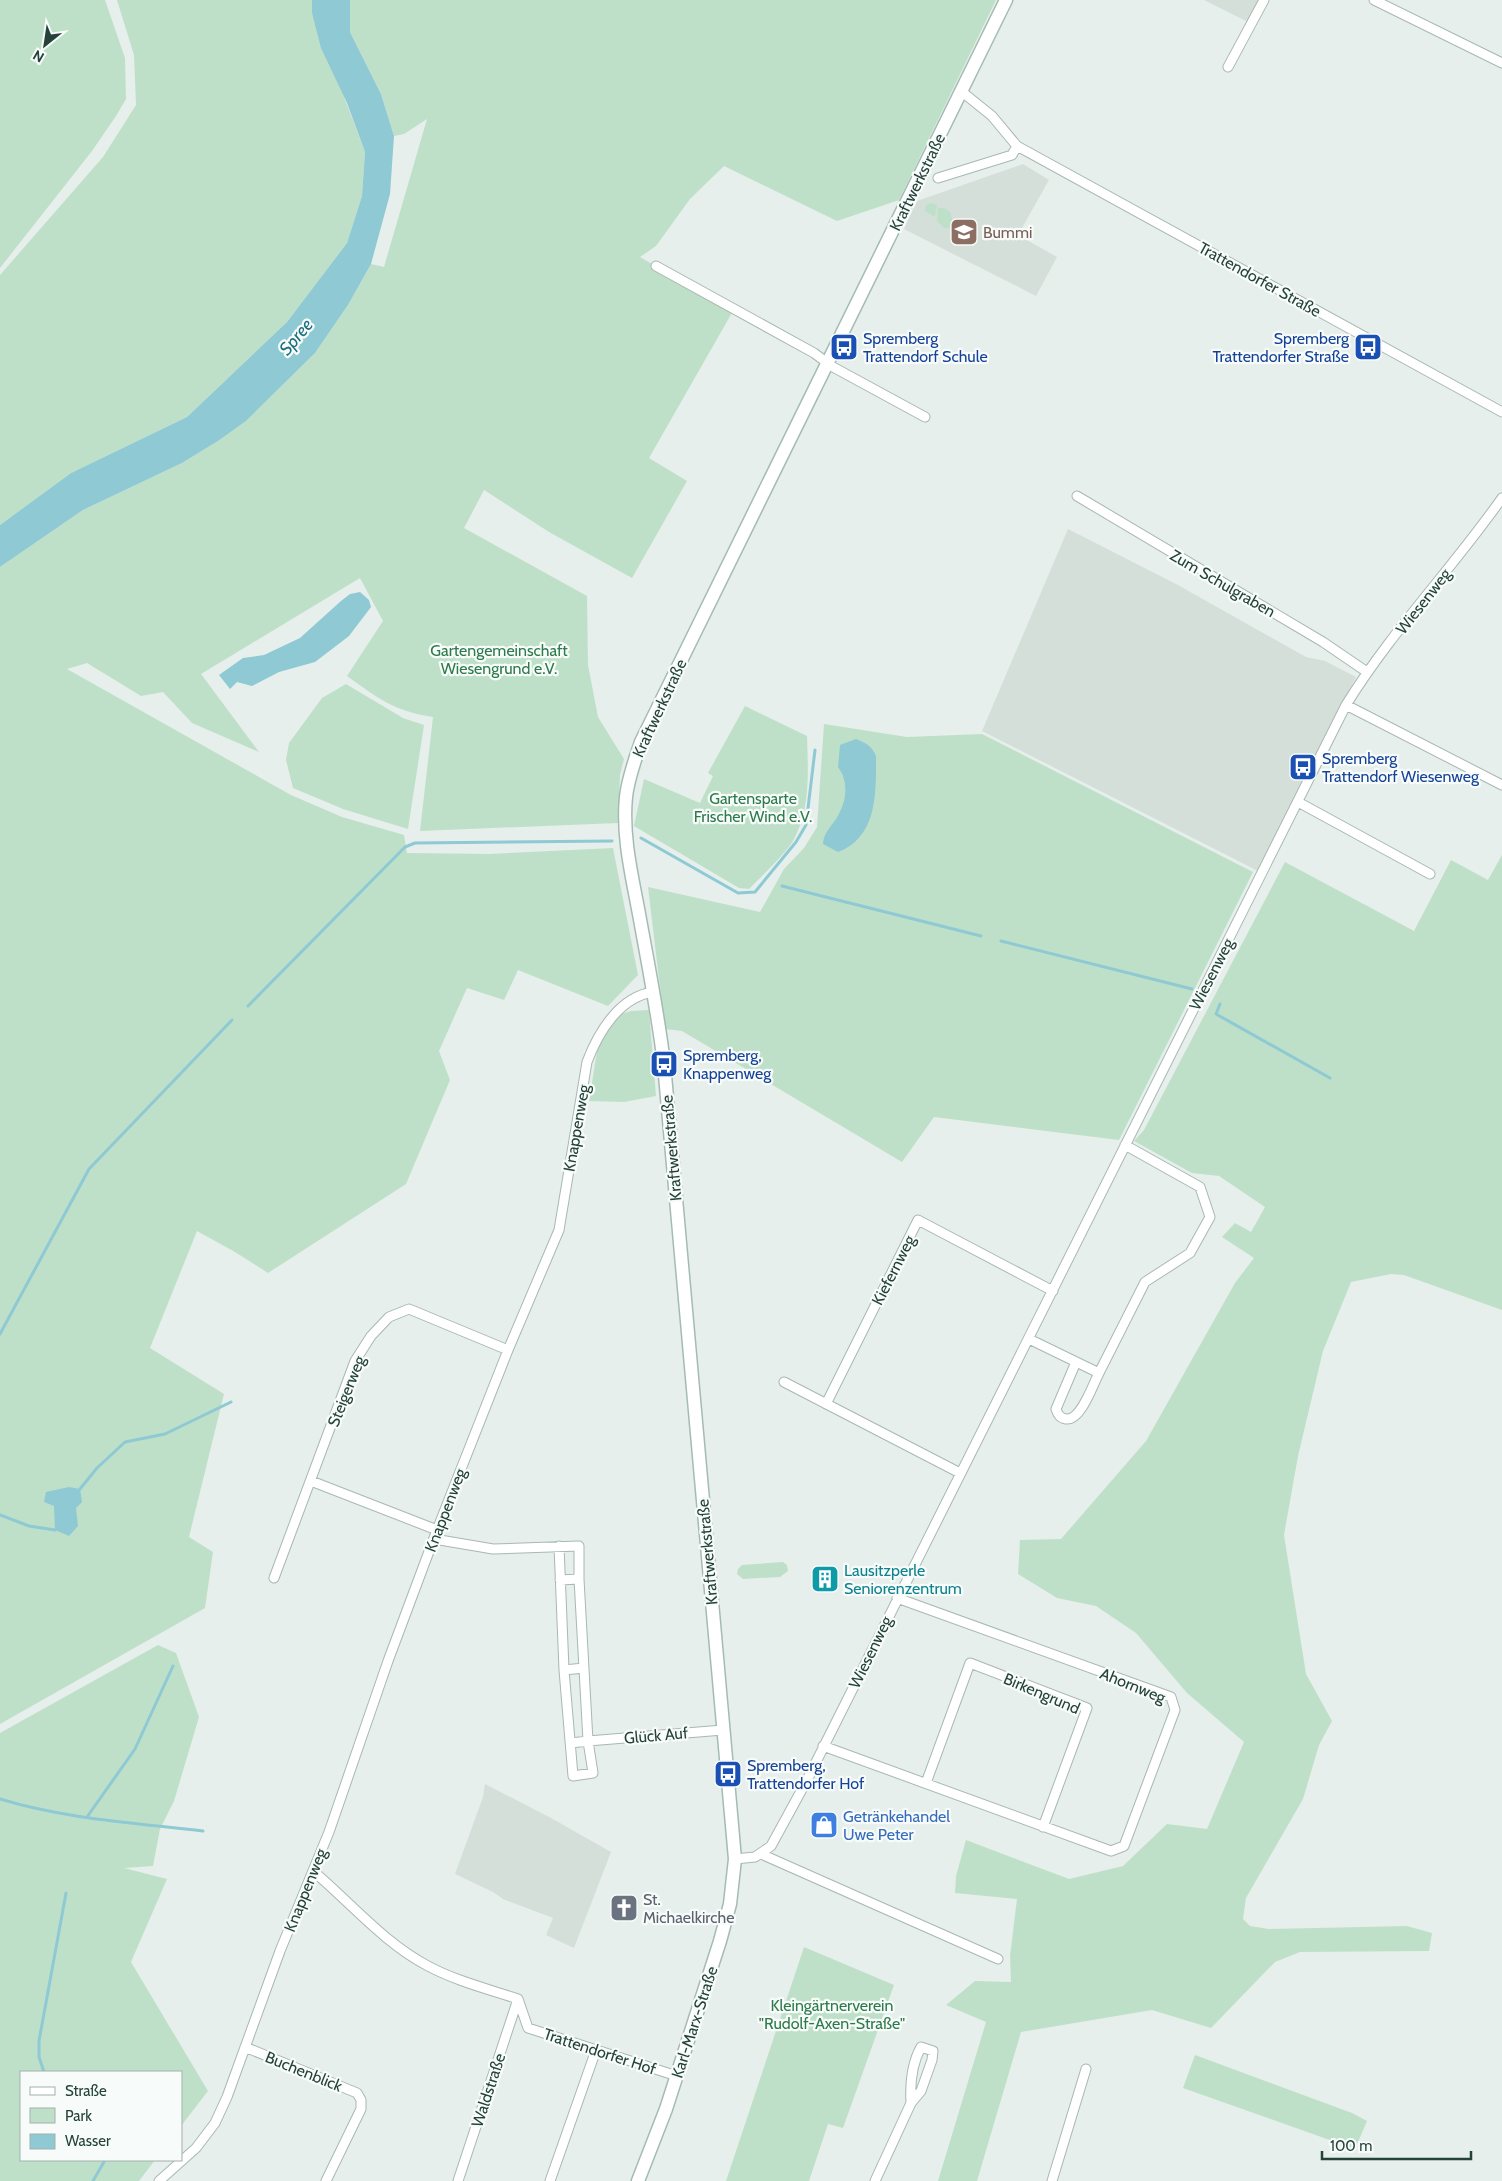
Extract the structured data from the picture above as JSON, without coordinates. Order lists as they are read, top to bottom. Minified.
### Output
{"streets":{"main road":["Kraftwerkstraße","Karl-Marx-Straße"],"street":["Trattendorfer Straße","Zum Schulgraben","Wiesenweg","Knappenweg","Kiefernweg","Steigerweg","Ahornweg","Birkengrund","Glück Auf","Trattendorfer Hof","Buchenblick","Waldstraße"]},"crossings":[["Kraftwerkstraße","Trattendorfer Straße"],["Kraftwerkstraße","Knappenweg"],["Kraftwerkstraße","Glück Auf"],["Kraftwerkstraße","Karl-Marx-Straße"],["Zum Schulgraben","Wiesenweg"],["Wiesenweg","Kiefernweg"],["Wiesenweg","Ahornweg"],["Knappenweg","Steigerweg"],["Knappenweg","Buchenblick"],["Ahornweg","Birkengrund"],["Karl-Marx-Straße","Trattendorfer Hof"],["Trattendorfer Hof","Waldstraße"]],"water":["Spree"],"parks":["Gartengemeinschaft Wiesengrund e.V.","Gartensparte Frischer Wind e.V.","Kleingärtnerverein \"Rudolf-Axen-Straße\""],"places":{"school or university":["Bummi"],"bus stop":["Spremberg Trattendorf Schule","Spremberg Trattendorfer Straße","Spremberg Trattendorf Wiesenweg","Spremberg, Knappenweg","Spremberg, Trattendorfer Hof"],"building":["Lausitzperle Seniorenzentrum"],"shop":["Getränkehandel Uwe Peter"],"church":["St. Michaelkirche"]},"legend":["Straße","Park","Wasser"],"scale_bar":"100 m","north":"bottom left"}
